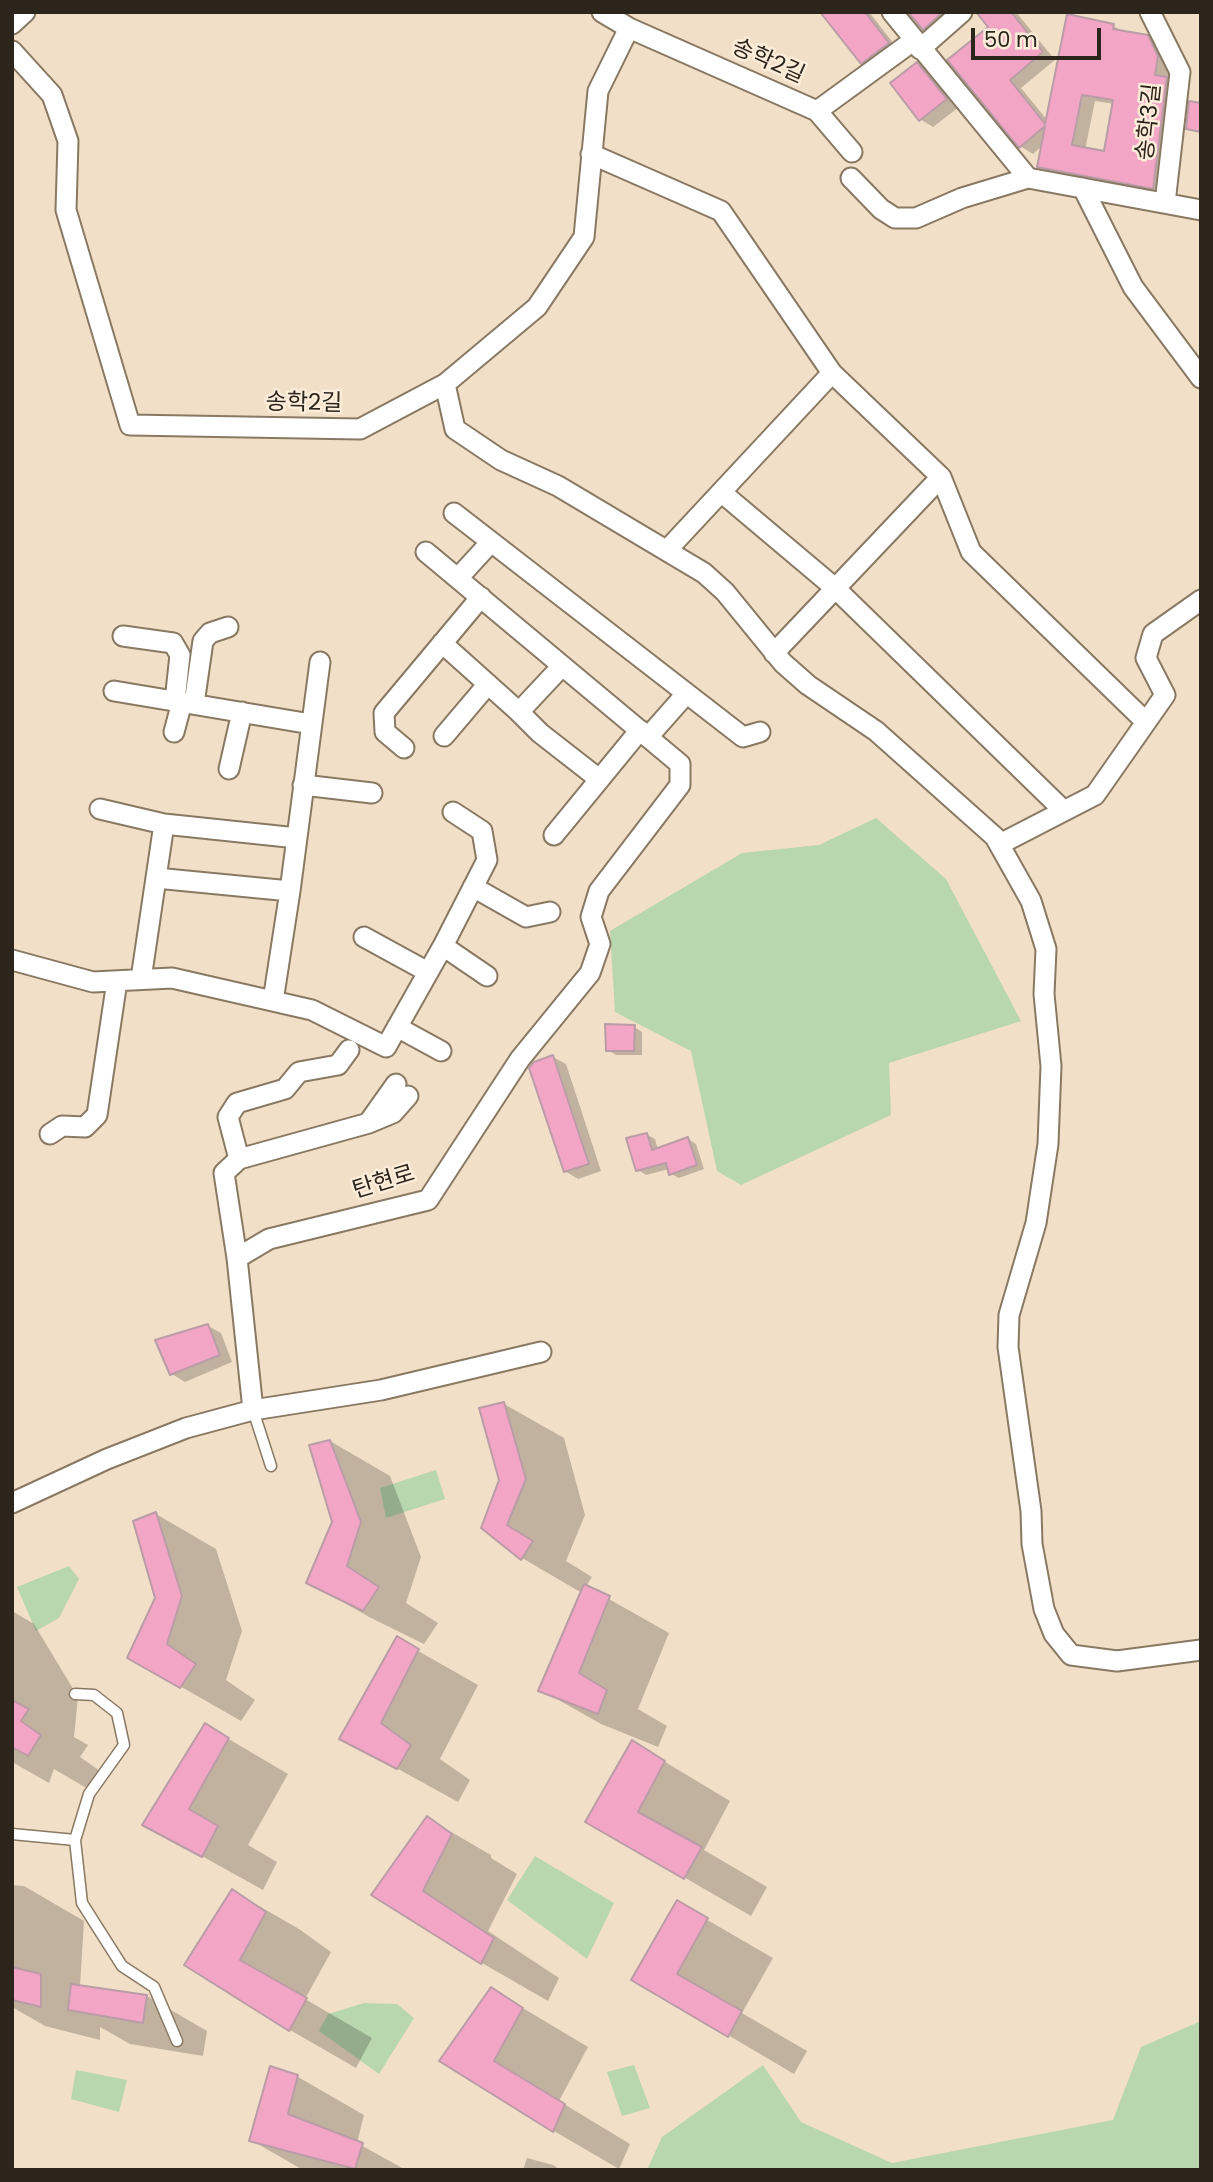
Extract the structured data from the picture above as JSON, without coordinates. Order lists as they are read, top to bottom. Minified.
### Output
{"streets":{"street":["송학2길","송학3길","탄현로"]},"scale_bar":"50 m"}
